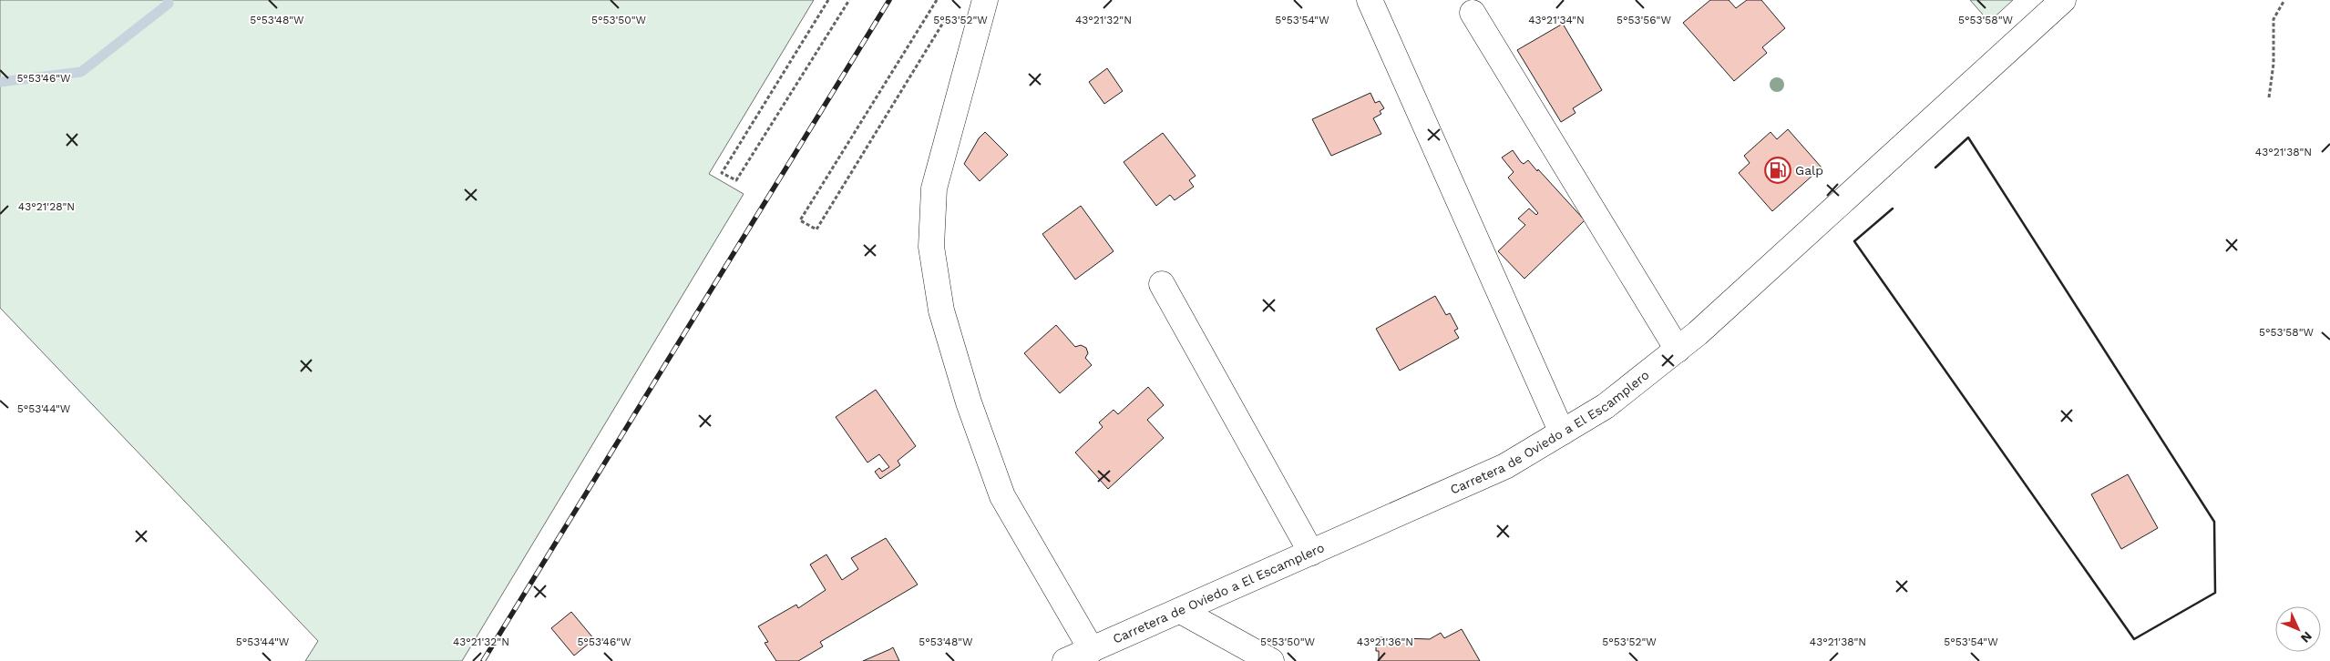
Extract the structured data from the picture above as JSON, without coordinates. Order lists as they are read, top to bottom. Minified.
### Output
{"streets":{"street":["Carretera de Oviedo a El Escamplero"]},"places":{"fuel station":["Galp"]},"north":"bottom right","coordinates":["5°53'48\"W","5°53'52\"W","5°53'56\"W","5°53'58\"W","5°53'50\"W","5°53'54\"W","43°21'32\"N","43°21'34\"N","5°53'46\"W","43°21'38\"N","43°21'28\"N","5°53'44\"W","43°21'36\"N"]}
